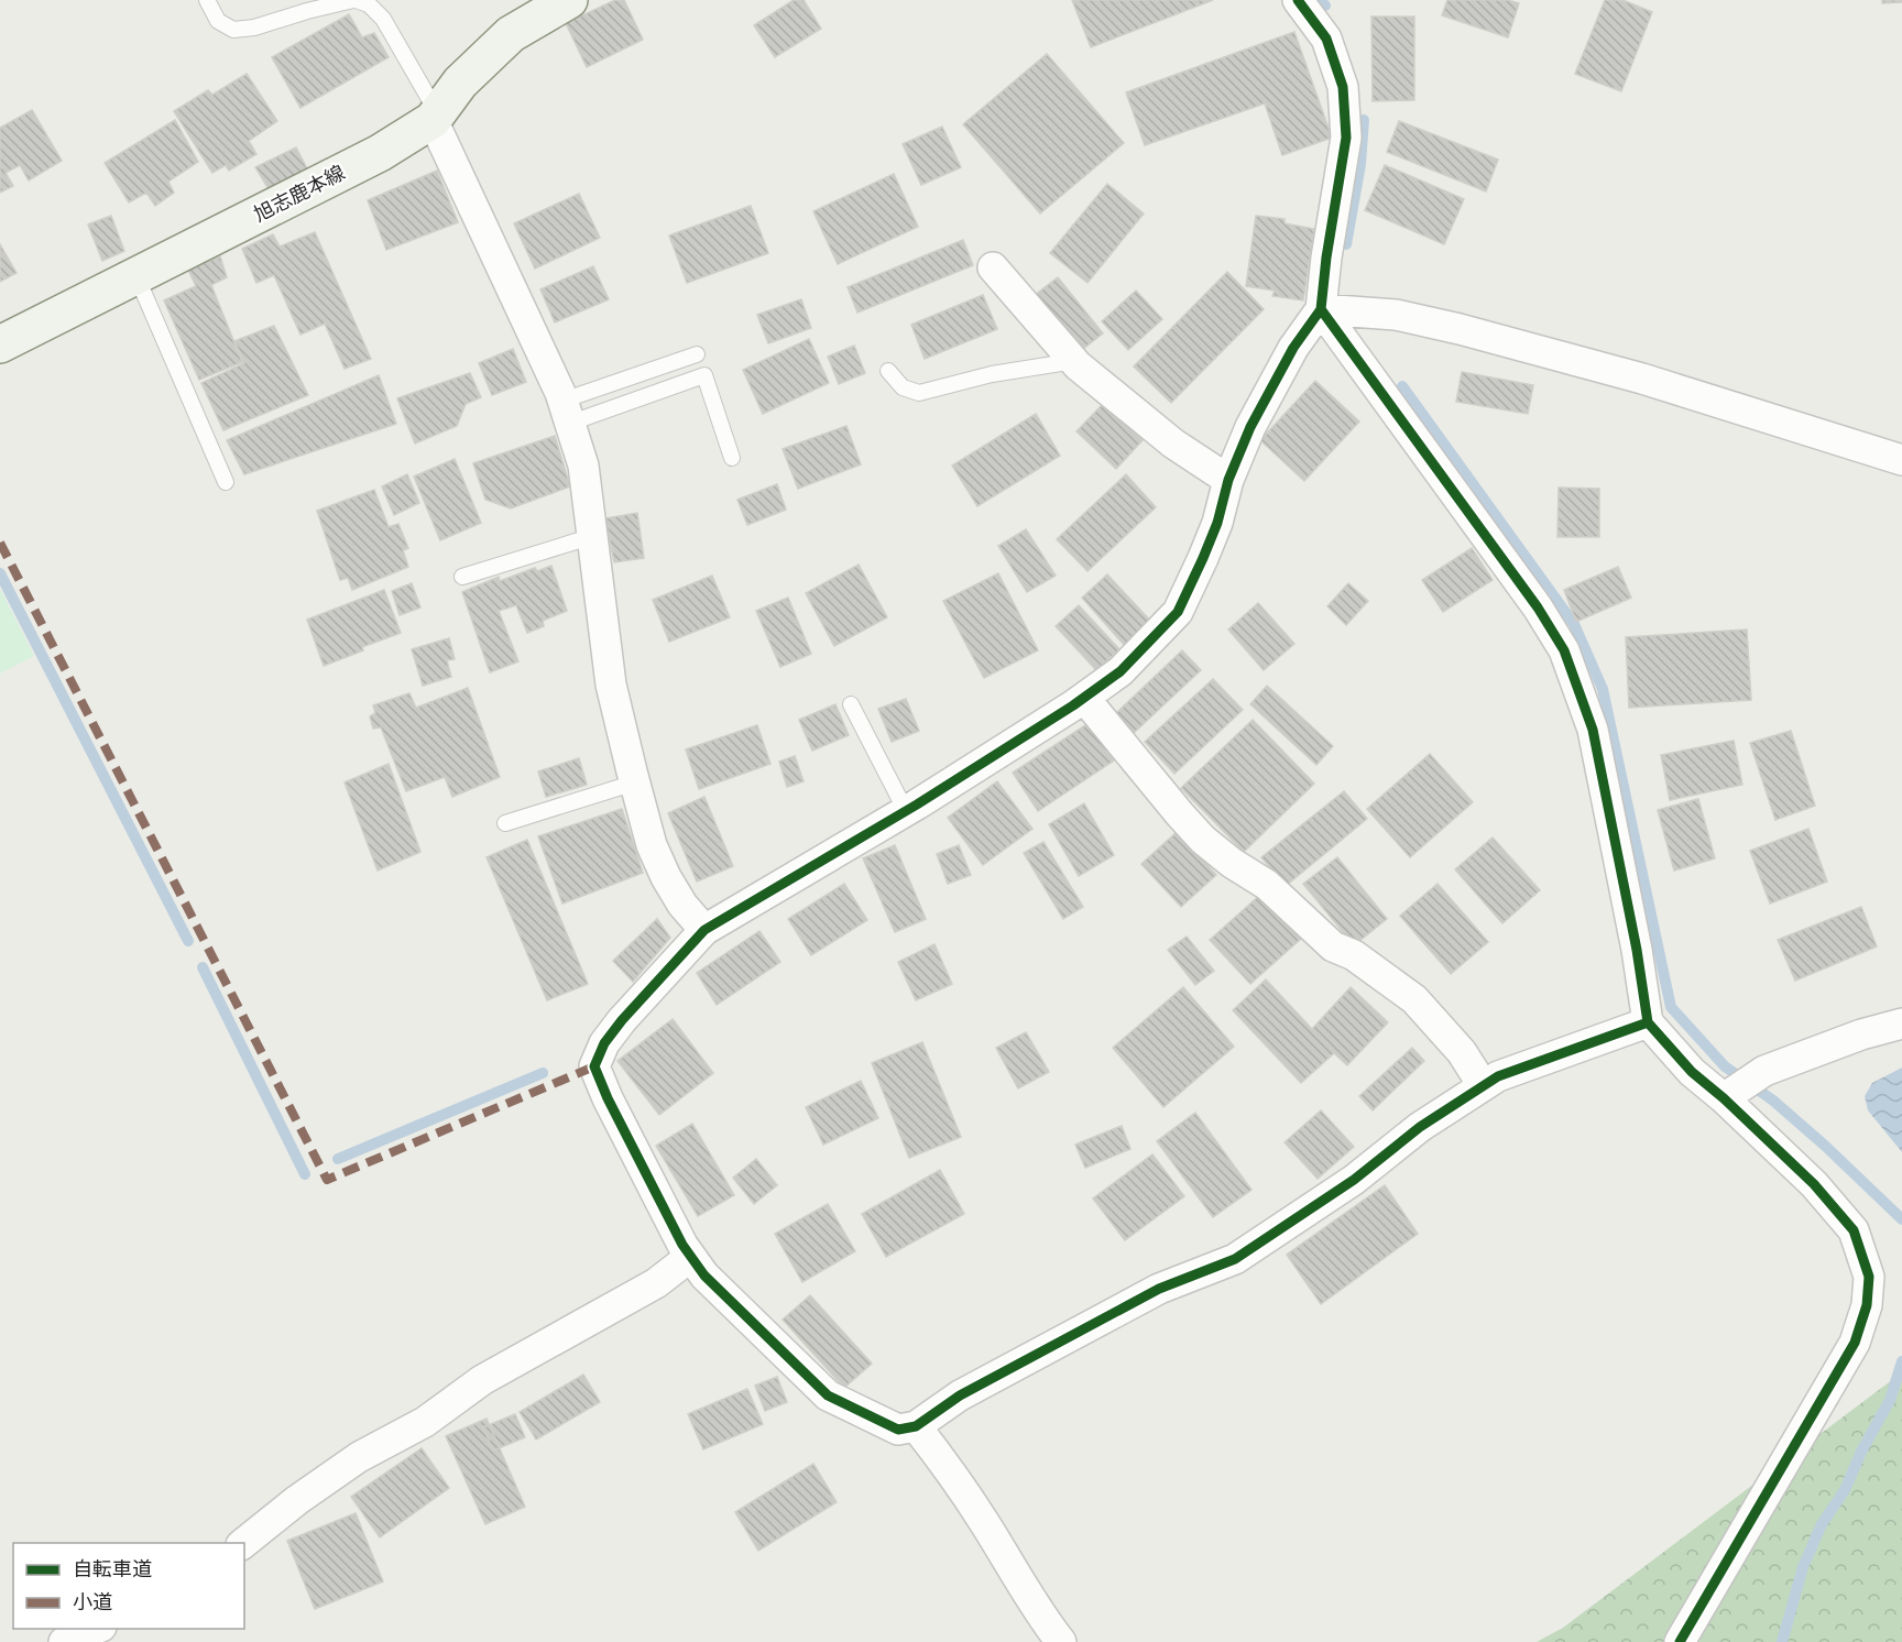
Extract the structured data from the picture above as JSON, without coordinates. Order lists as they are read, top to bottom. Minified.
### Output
{"streets":{"main road":["旭志鹿本線"]},"legend":["自転車道","小道"]}
